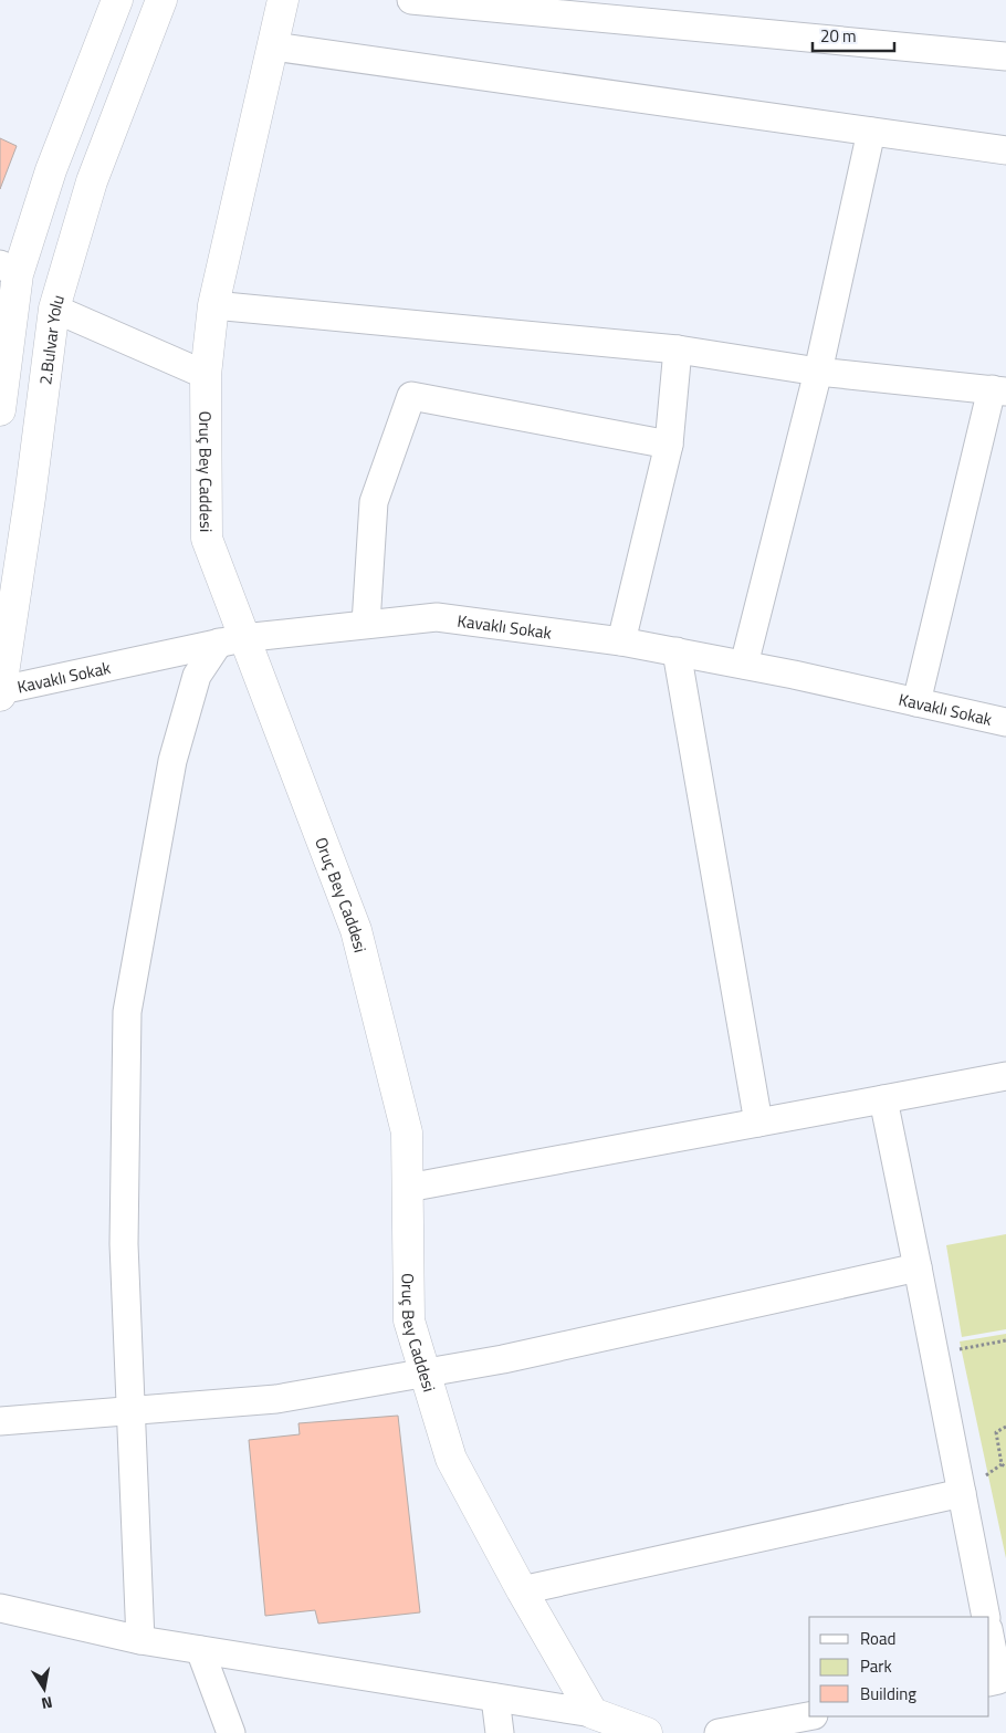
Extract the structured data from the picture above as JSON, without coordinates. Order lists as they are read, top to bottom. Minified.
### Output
{"streets":{"main road":["2.Bulvar Yolu","Oruç Bey Caddesi"],"street":["Kavaklı Sokak"]},"crossings":[["2.Bulvar Yolu","Kavaklı Sokak"],["Oruç Bey Caddesi","Kavaklı Sokak"]],"legend":["Road","Park","Building"],"scale_bar":"20 m","north":"bottom"}
